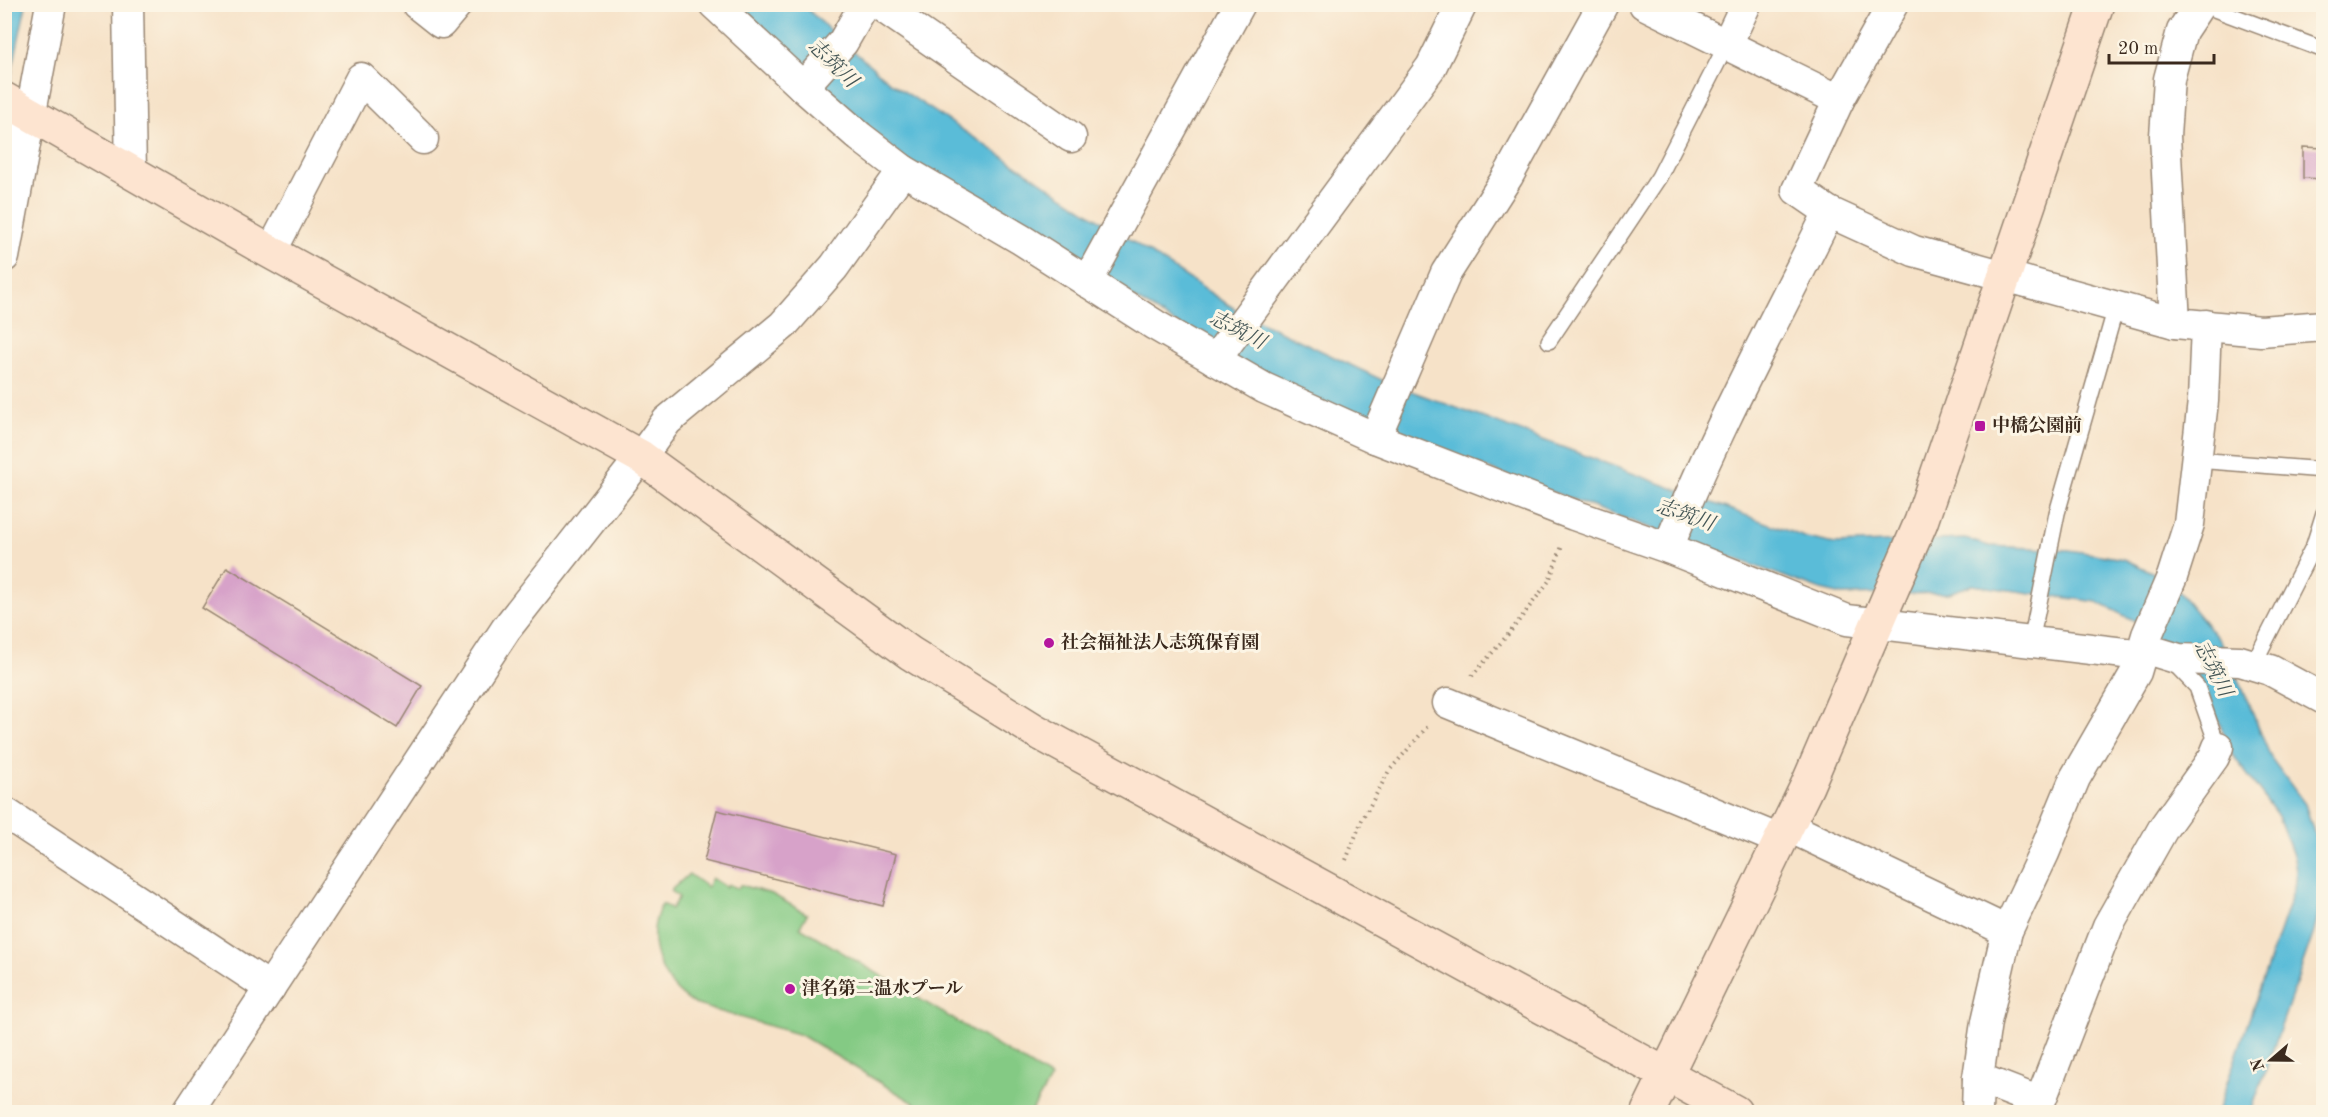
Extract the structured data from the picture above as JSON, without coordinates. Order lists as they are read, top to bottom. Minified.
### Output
{"water":["志筑川"],"places":{"transit":["中橋公園前"],"other":["社会福祉法人志筑保育園","津名第二温水プール"]},"scale_bar":"20 m","north":"left"}
